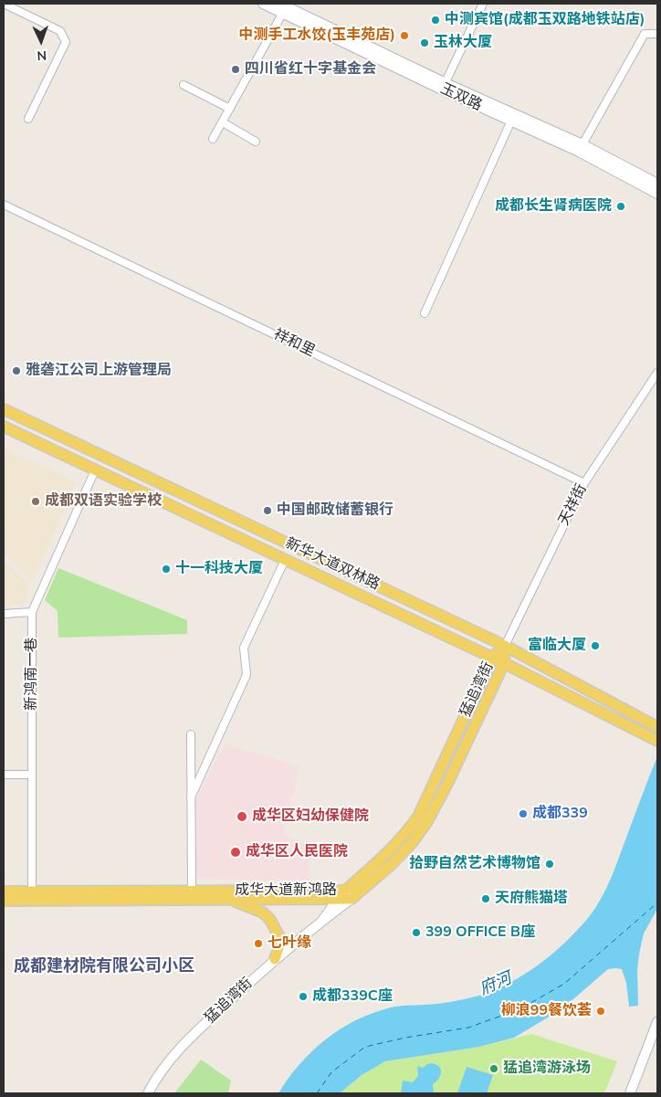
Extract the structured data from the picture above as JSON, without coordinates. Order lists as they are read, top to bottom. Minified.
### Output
{"streets":{"main road":["玉双路","新华大道双林路","猛追湾街","成华大道新鸿路"],"street":["祥和里","天祥街","新鸿南一巷"]},"crossings":[["祥和里","天祥街"],["天祥街","新华大道双林路"],["天祥街","猛追湾街"],["新华大道双林路","新鸿南一巷"],["新华大道双林路","猛追湾街"],["新鸿南一巷","成华大道新鸿路"],["猛追湾街","成华大道新鸿路"]],"districts":["成都建材院有限公司小区"],"water":["府河"],"places":["中测宾馆(成都玉双路地铁站店)","中测手工水饺(玉丰苑店)","玉林大厦","四川省红十字基金会","成都长生肾病医院","雅砻江公司上游管理局","成都双语实验学校","中国邮政储蓄银行","十一科技大厦","富临大厦","成都339","成华区妇幼保健院","成华区人民医院","拾野自然艺术博物馆","天府熊猫塔","399 OFFICE B座","七叶缘","成都339C座","柳浪99餐饮荟","猛追湾游泳场"],"north":"bottom"}
